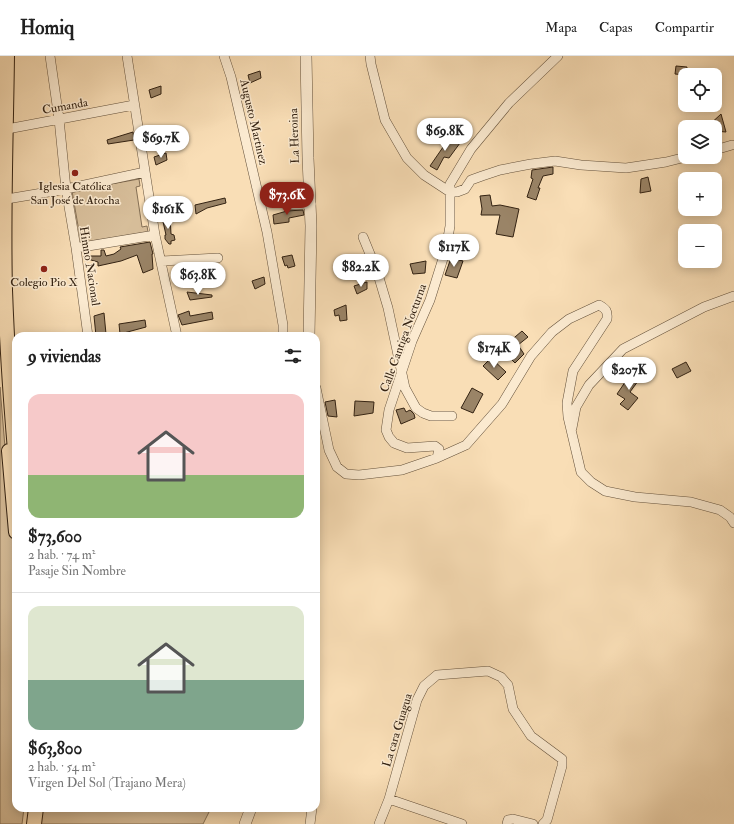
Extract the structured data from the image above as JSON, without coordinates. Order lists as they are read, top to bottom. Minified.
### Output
{"streets":{"street":["Cumanda","Augusto Martinez","La Heroina","Himno Nacional","Calle Cantiga Nocturna","La cara Guagua"]},"crossings":[["Cumanda","Himno Nacional"]],"places":["Iglesia Católica San José de Atocha","Colegio Pio X"],"page":{"header":"Homiq","nav":["Mapa","Capas","Compartir"],"map_buttons":["+","−"],"price":["$69.8K","$69.7K","$73.6K","$161K","$117K","$82.2K","$63.8K","$174K","$207K"],"heading":"9 viviendas","list":[{"name":"$73,600","note":"2 hab. · 74 m² · Pasaje Sin Nombre"},{"name":"$63,800","note":"2 hab. · 54 m² · Virgen Del Sol (Trajano Mera)"}]}}
